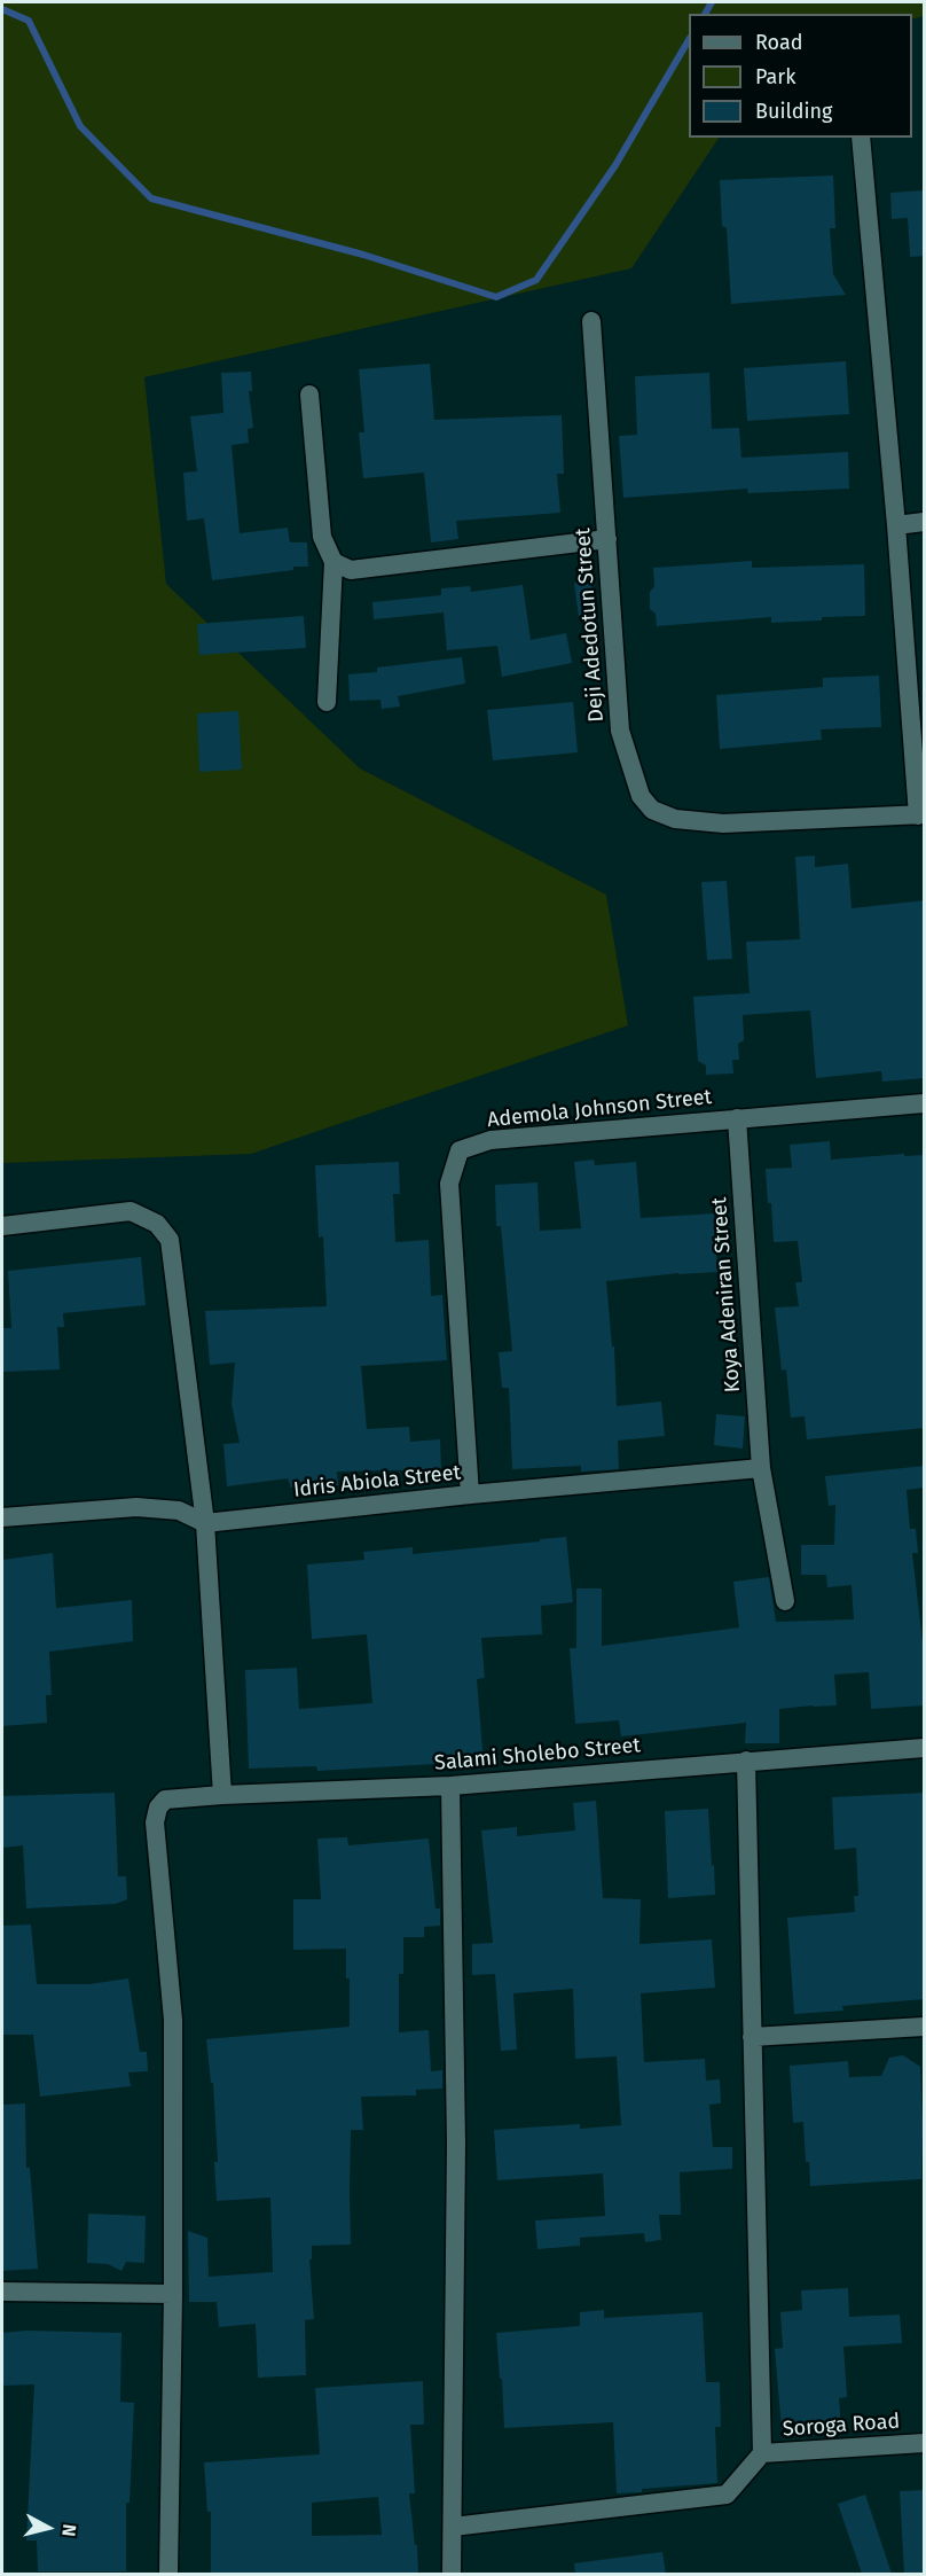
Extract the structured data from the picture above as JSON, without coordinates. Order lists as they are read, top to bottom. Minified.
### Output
{"streets":{"street":["Deji Adedotun Street","Ademola Johnson Street","Koya Adeniran Street","Idris Abiola Street","Salami Sholebo Street","Soroga Road"]},"crossings":[["Ademola Johnson Street","Koya Adeniran Street"],["Ademola Johnson Street","Idris Abiola Street"],["Koya Adeniran Street","Idris Abiola Street"]],"legend":["Road","Park","Building"],"north":"right"}
